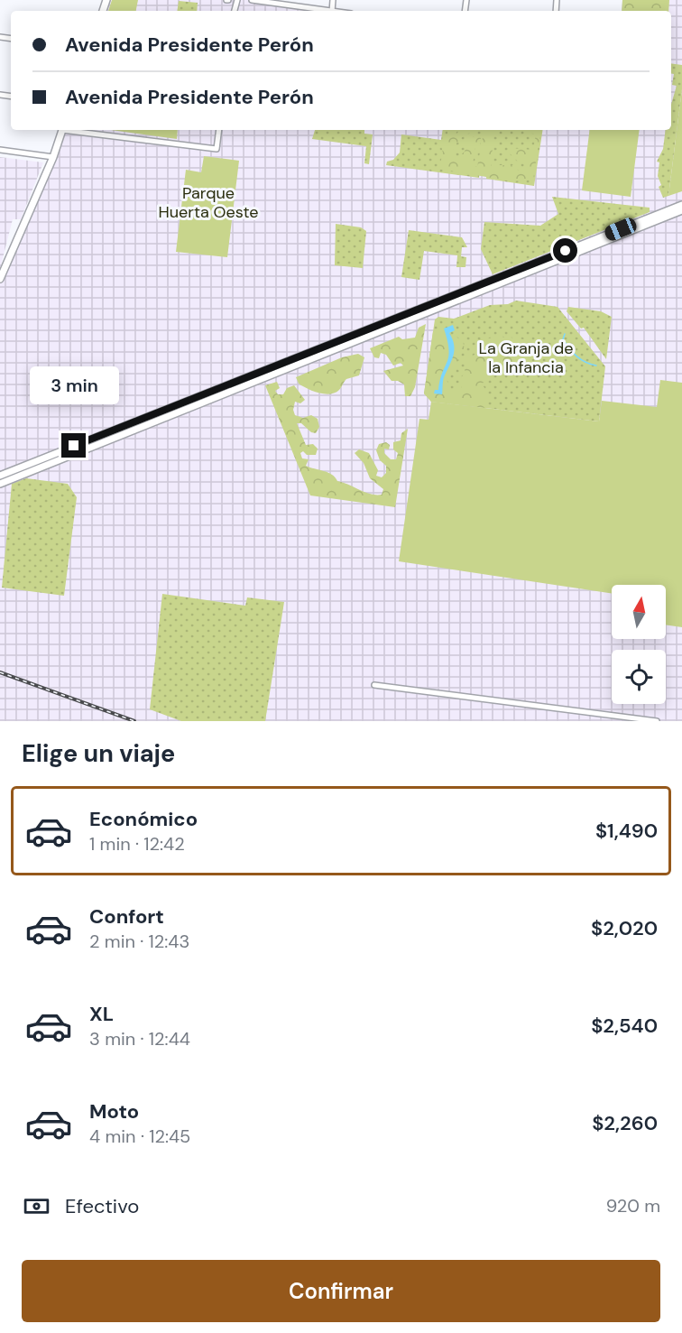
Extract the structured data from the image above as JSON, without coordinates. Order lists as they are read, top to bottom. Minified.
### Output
{"parks":["Parque Huerta Oeste","La Granja de la Infancia"],"north":"top","page":{"banner":["Avenida Presidente Perón","Avenida Presidente Perón"],"bubble":"3 min","heading":"Elige un viaje","list":[{"name":"Económico","note":"1 min · 12:42","value":"$1,490"},{"name":"Confort","note":"2 min · 12:43","value":"$2,020"},{"name":"XL","note":"3 min · 12:44","value":"$2,540"},{"name":"Moto","note":"4 min · 12:45","value":"$2,260"}],"pay":["Efectivo","920 m"],"buttons":"Confirmar"}}
